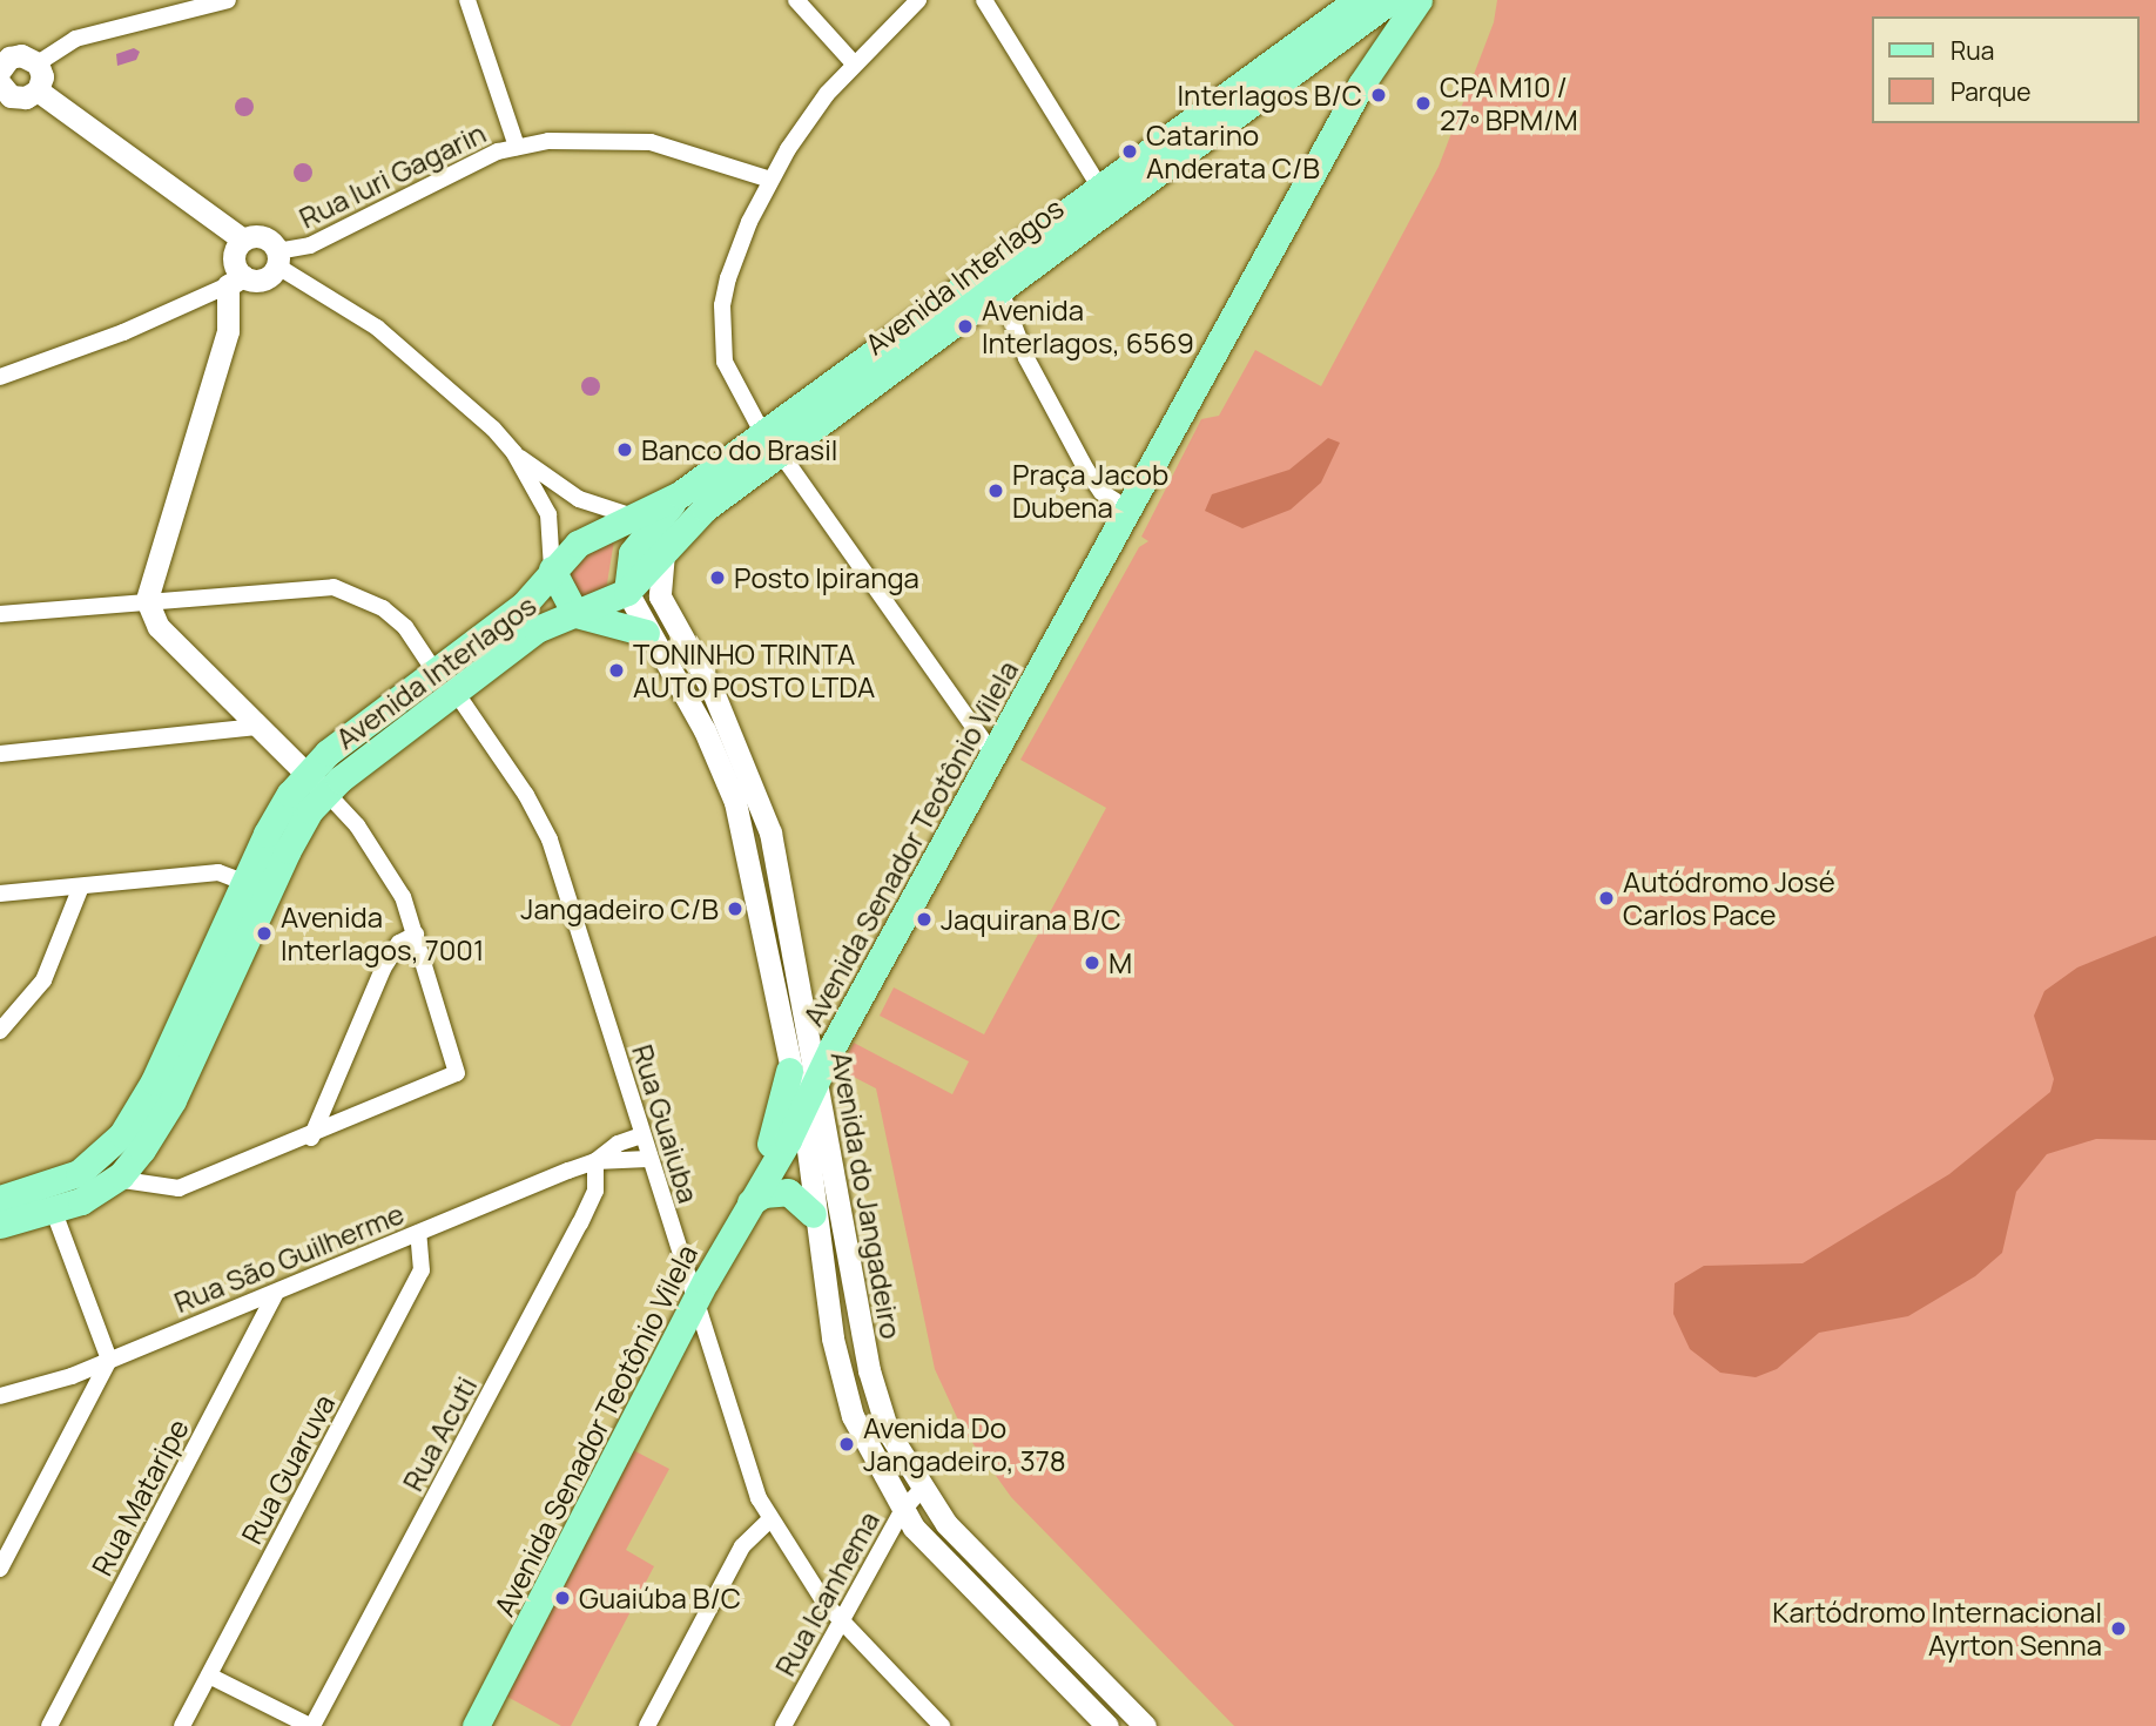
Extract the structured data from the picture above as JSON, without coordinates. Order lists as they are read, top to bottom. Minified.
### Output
{"streets":{"main road":["Avenida Interlagos","Avenida Senador Teotônio Vilela"],"street":["Rua Iuri Gagarin","Rua Guaiuba","Avenida do Jangadeiro","Rua São Guilherme","Rua Acuti","Rua Guaruva","Rua Mataripe","Rua Icanhema"]},"crossings":[["Avenida Interlagos","Rua Guaiuba"],["Avenida Interlagos","Avenida do Jangadeiro"],["Avenida Senador Teotônio Vilela","Rua Guaiuba"],["Avenida Senador Teotônio Vilela","Avenida do Jangadeiro"],["Rua Guaiuba","Rua São Guilherme"],["Rua Guaiuba","Rua Icanhema"],["Avenida do Jangadeiro","Rua Icanhema"],["Rua São Guilherme","Rua Acuti"],["Rua São Guilherme","Rua Guaruva"],["Rua São Guilherme","Rua Mataripe"]],"places":["Interlagos B/C","CPA M10 / 27º BPM/M","Catarino Anderata C/B","Avenida Interlagos, 6569","Banco do Brasil","Praça Jacob Dubena","Posto Ipiranga","TONINHO TRINTA AUTO POSTO LTDA","Autódromo José Carlos Pace","Jangadeiro C/B","Jaquirana B/C","Avenida Interlagos, 7001","M","Avenida Do Jangadeiro, 378","Guaiúba B/C","Kartódromo Internacional Ayrton Senna"],"legend":["Rua","Parque"]}
